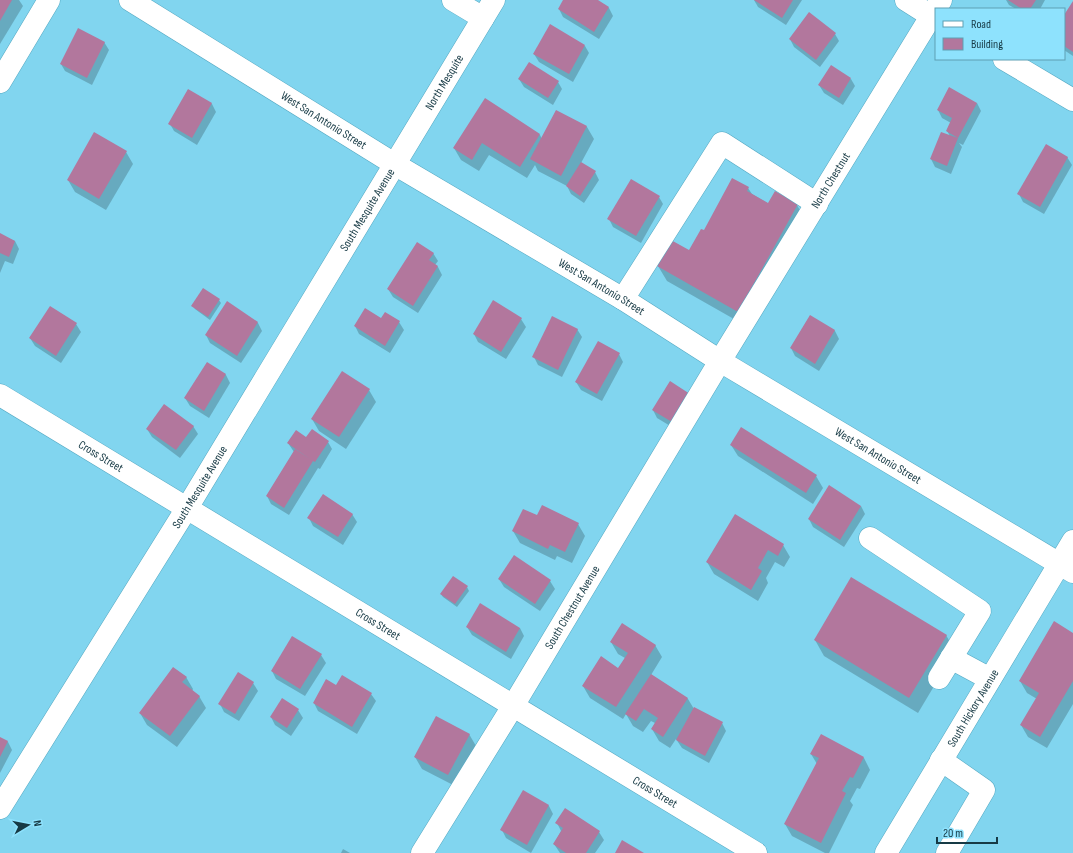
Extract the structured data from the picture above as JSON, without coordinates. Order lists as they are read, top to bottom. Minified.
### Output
{"streets":{"street":["North Mesquite","West San Antonio Street","North Chestnut","South Mesquite Avenue","Cross Street","South Chestnut Avenue","South Hickory Avenue"]},"crossings":[["North Mesquite","West San Antonio Street"],["North Mesquite","South Mesquite Avenue"],["West San Antonio Street","North Chestnut"],["West San Antonio Street","South Mesquite Avenue"],["West San Antonio Street","South Chestnut Avenue"],["West San Antonio Street","South Hickory Avenue"],["North Chestnut","South Chestnut Avenue"],["South Mesquite Avenue","Cross Street"],["Cross Street","South Chestnut Avenue"]],"legend":["Road","Building"],"scale_bar":"20 m","north":"right"}
